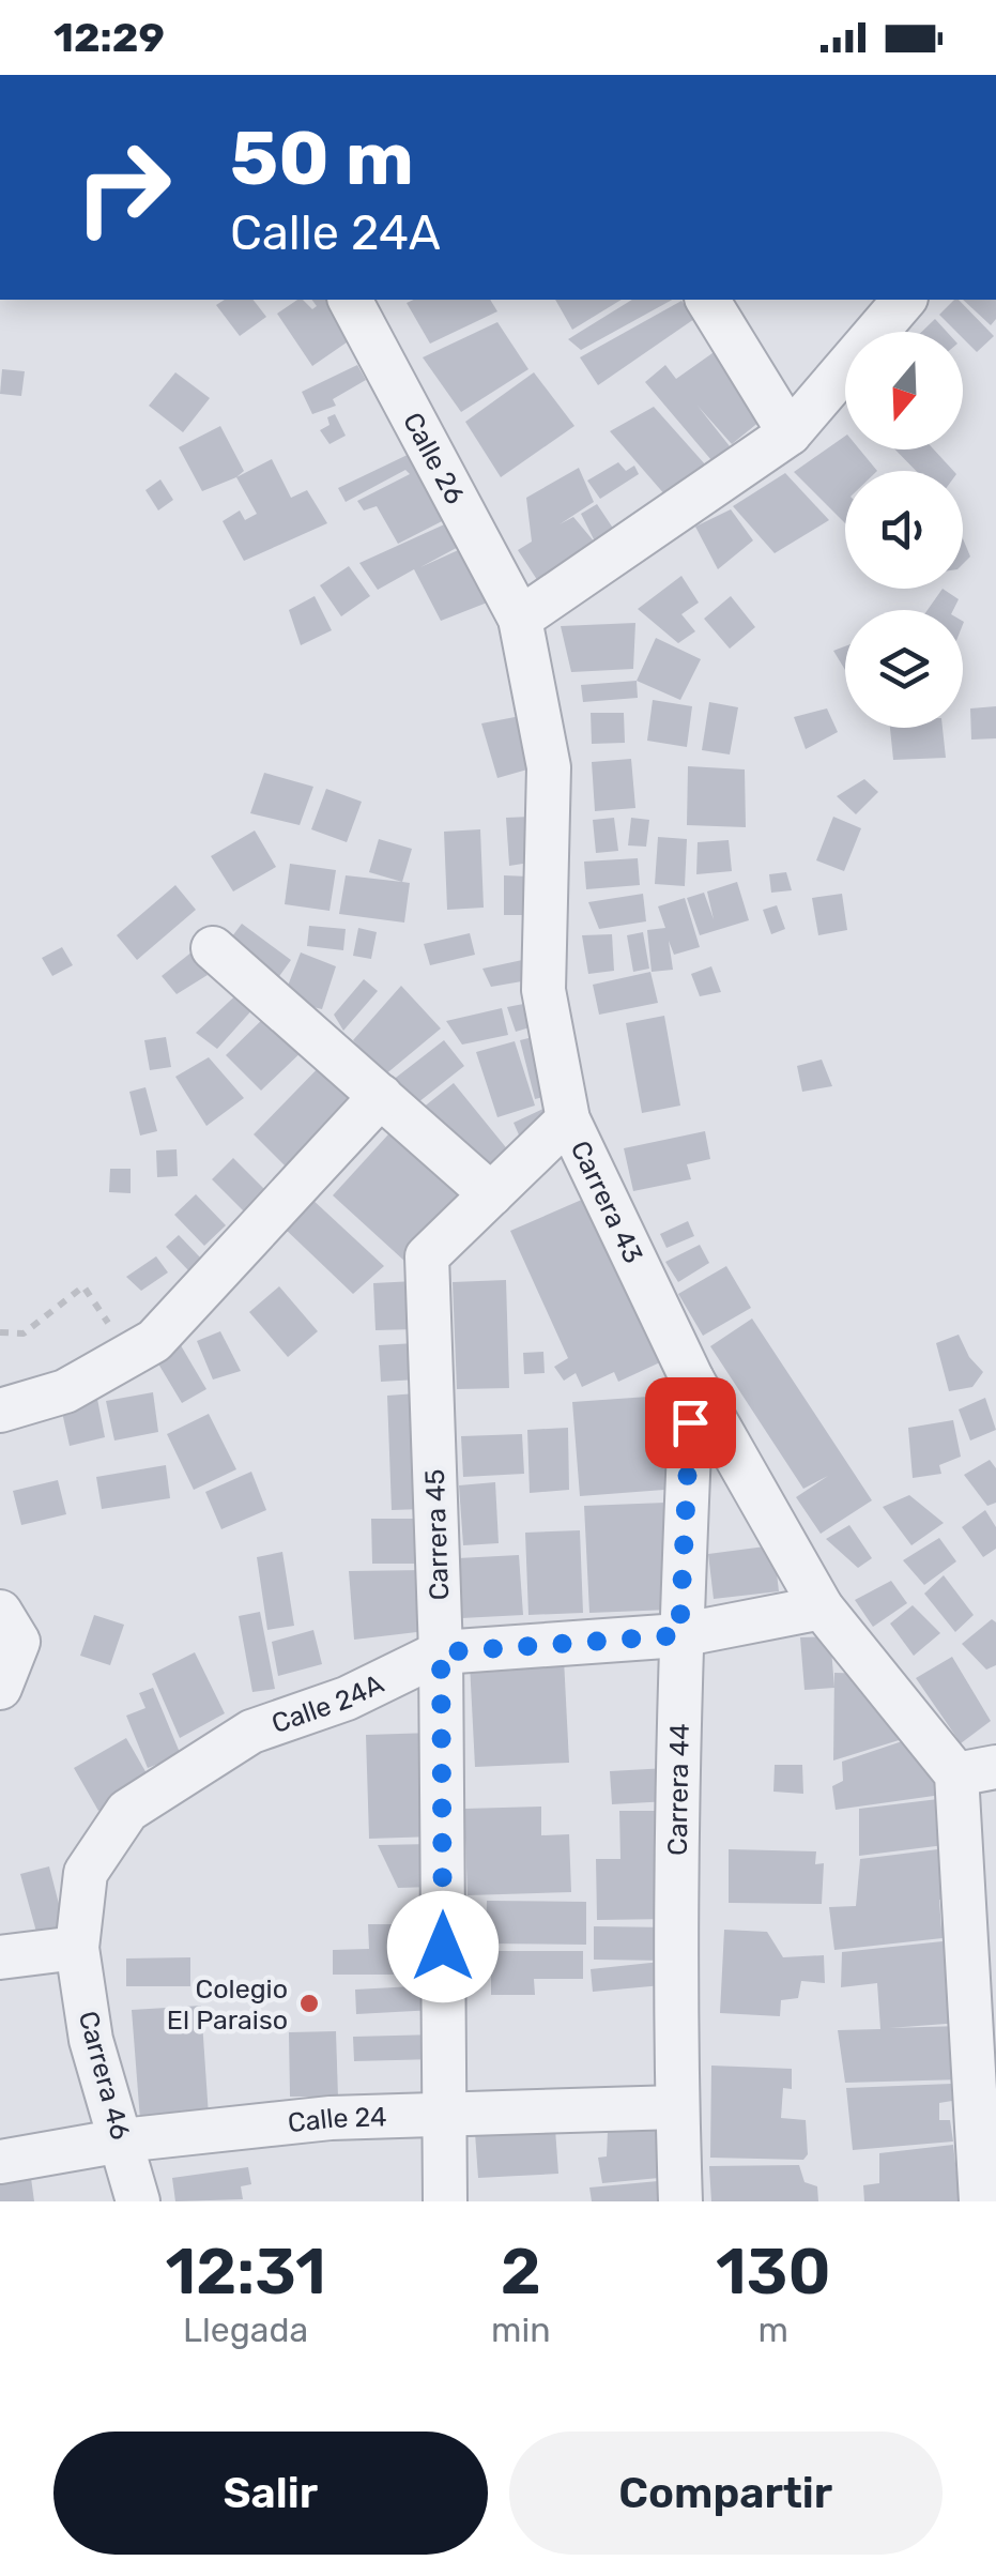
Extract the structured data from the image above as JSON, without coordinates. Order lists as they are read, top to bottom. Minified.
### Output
{"streets":{"street":["Calle 26","Carrera 43","Carrera 45","Calle 24A","Carrera 44","Carrera 46","Calle 24"]},"crossings":[["Calle 26","Carrera 43"],["Carrera 43","Carrera 45"],["Carrera 43","Calle 24A"],["Carrera 43","Carrera 44"],["Carrera 45","Calle 24A"],["Carrera 45","Calle 24"],["Calle 24A","Carrera 44"],["Calle 24A","Carrera 46"],["Carrera 44","Calle 24"],["Carrera 46","Calle 24"]],"places":["Colegio El Paraiso"],"north":"bottom","page":{"status":"12:29","turn":["50 m","Calle 24A"],"eta":["12:31","Llegada","2","min","130","m"],"buttons":["Salir","Compartir"]}}
